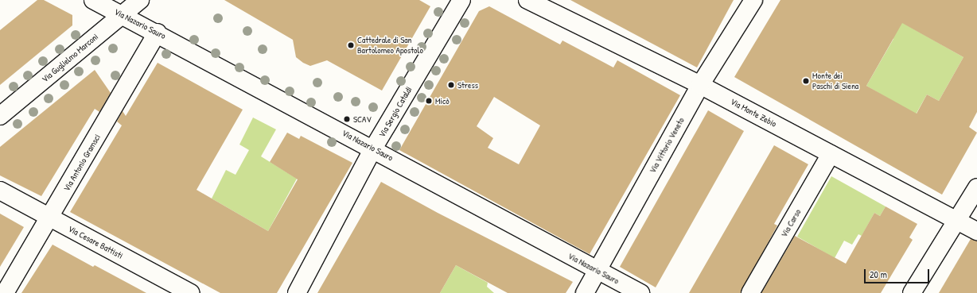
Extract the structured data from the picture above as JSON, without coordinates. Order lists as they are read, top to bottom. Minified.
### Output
{"streets":{"street":["Via Nazario Sauro","Via Guglielmo Marconi","Via Sergio Cataldi","Via Monte Zebio","Via Vittorio Veneto","Via Antonio Gramsci","Via Carso","Via Cesare Battisti"]},"crossings":[["Via Nazario Sauro","Via Guglielmo Marconi"],["Via Nazario Sauro","Via Sergio Cataldi"],["Via Nazario Sauro","Via Vittorio Veneto"],["Via Nazario Sauro","Via Antonio Gramsci"],["Via Monte Zebio","Via Vittorio Veneto"],["Via Monte Zebio","Via Carso"],["Via Antonio Gramsci","Via Cesare Battisti"]],"places":["Cattedrale di San Bartolomeo Apostolo","Monte dei Paschi di Siena","Stress","Micò","SCAV"],"scale_bar":"20 m"}
